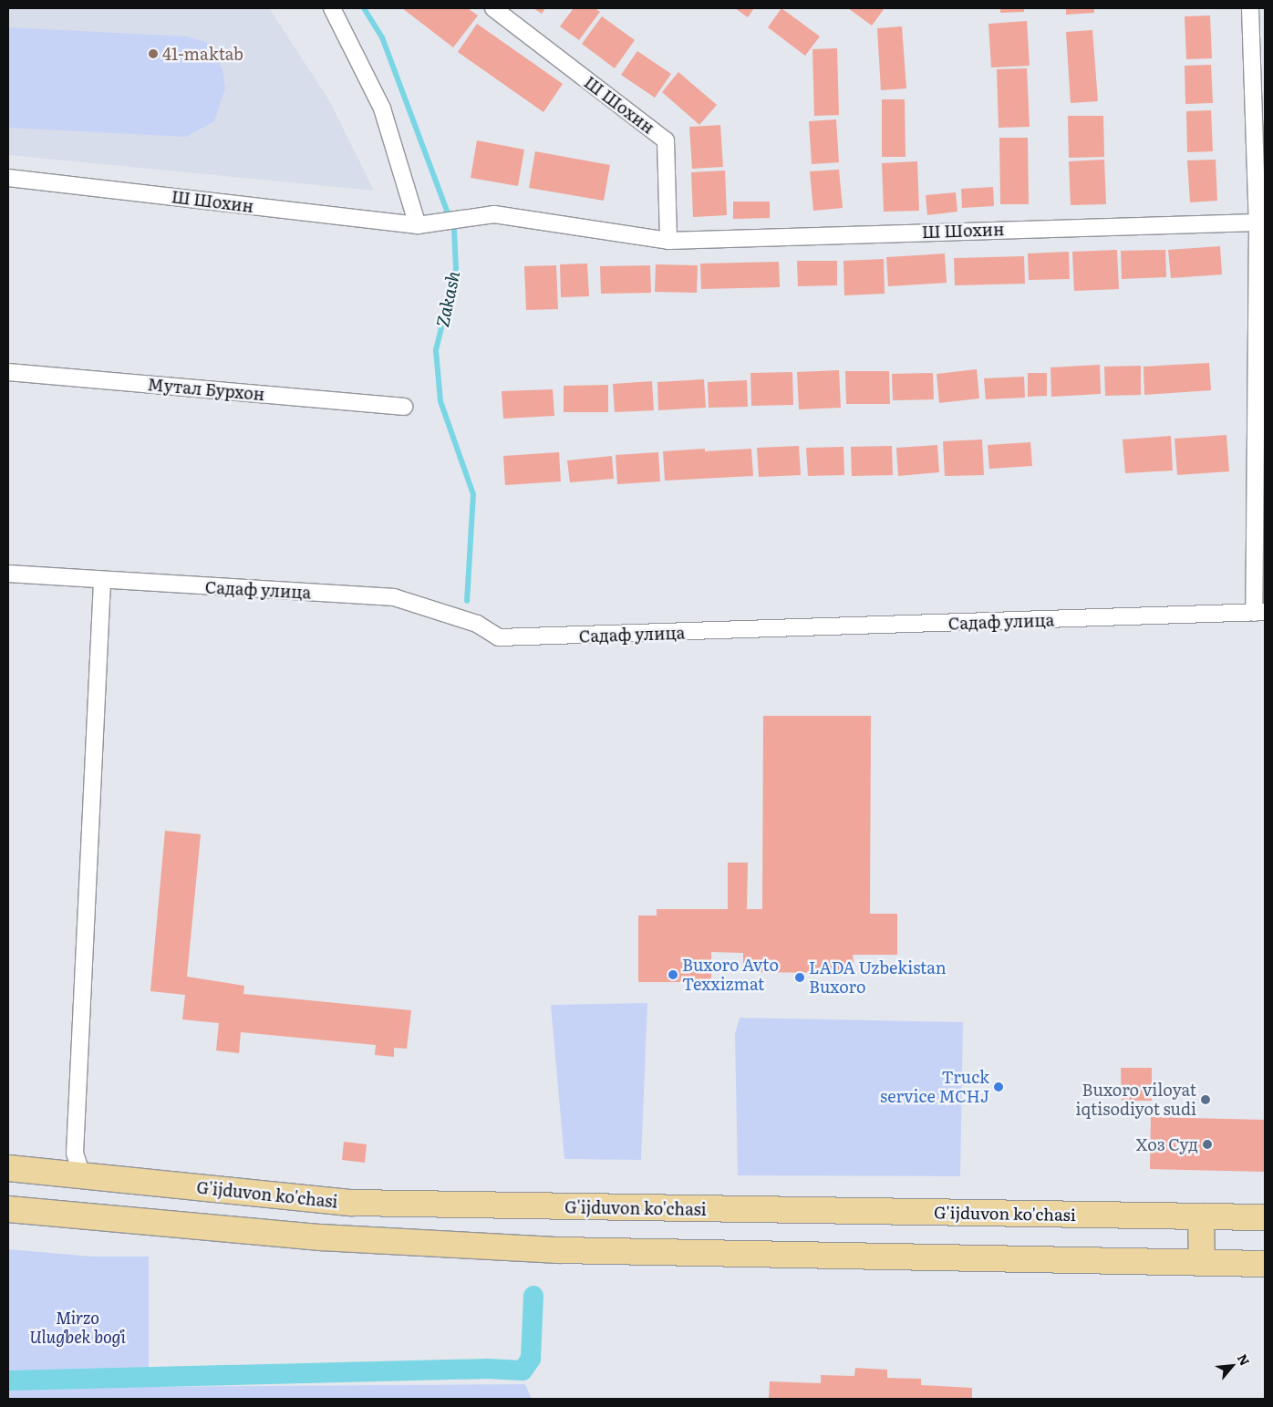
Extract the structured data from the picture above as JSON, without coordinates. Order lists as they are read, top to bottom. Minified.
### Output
{"streets":{"main road":["G'ijduvon ko'chasi"],"street":["Ш Шохин","Мутал Бурхон","Садаф улица"]},"water":["Zakash"],"parks":["Mirzo Ulugʻbek bogʻi"],"places":["41-maktab","Buxoro Avto Texxizmat","LADA Uzbekistan Buxoro","Truck service MCHJ","Buxoro viloyat iqtisodiyot sudi","Хоз Суд"],"north":"top right"}
